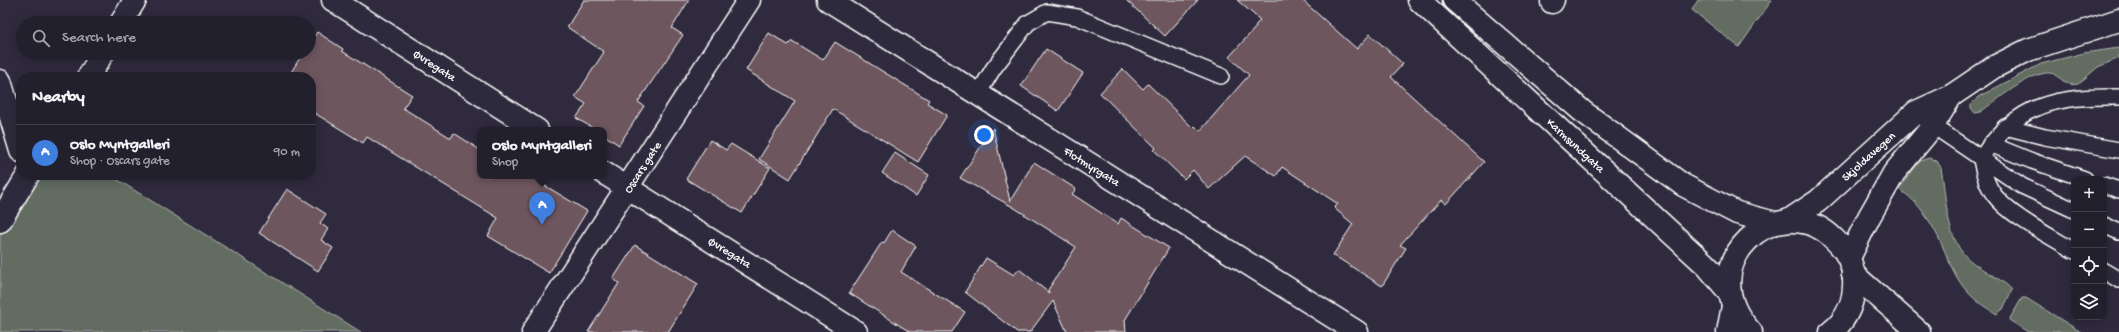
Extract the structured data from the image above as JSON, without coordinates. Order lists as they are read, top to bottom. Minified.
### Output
{"streets":{"main road":["Øvregata","Karmsundgata","Skjoldavegen","Flotmyrgata","Oscars gate"]},"crossings":[["Øvregata","Oscars gate"],["Karmsundgata","Skjoldavegen"]],"page":{"search":"Search here","heading":"Nearby","list":[{"mark":"A","name":"Oslo Myntgalleri","note":"Shop · Oscars gate","value":"90 m"}],"popup":["Oslo Myntgalleri","Shop"],"map_buttons":["+","−"],"pins":"A"}}
